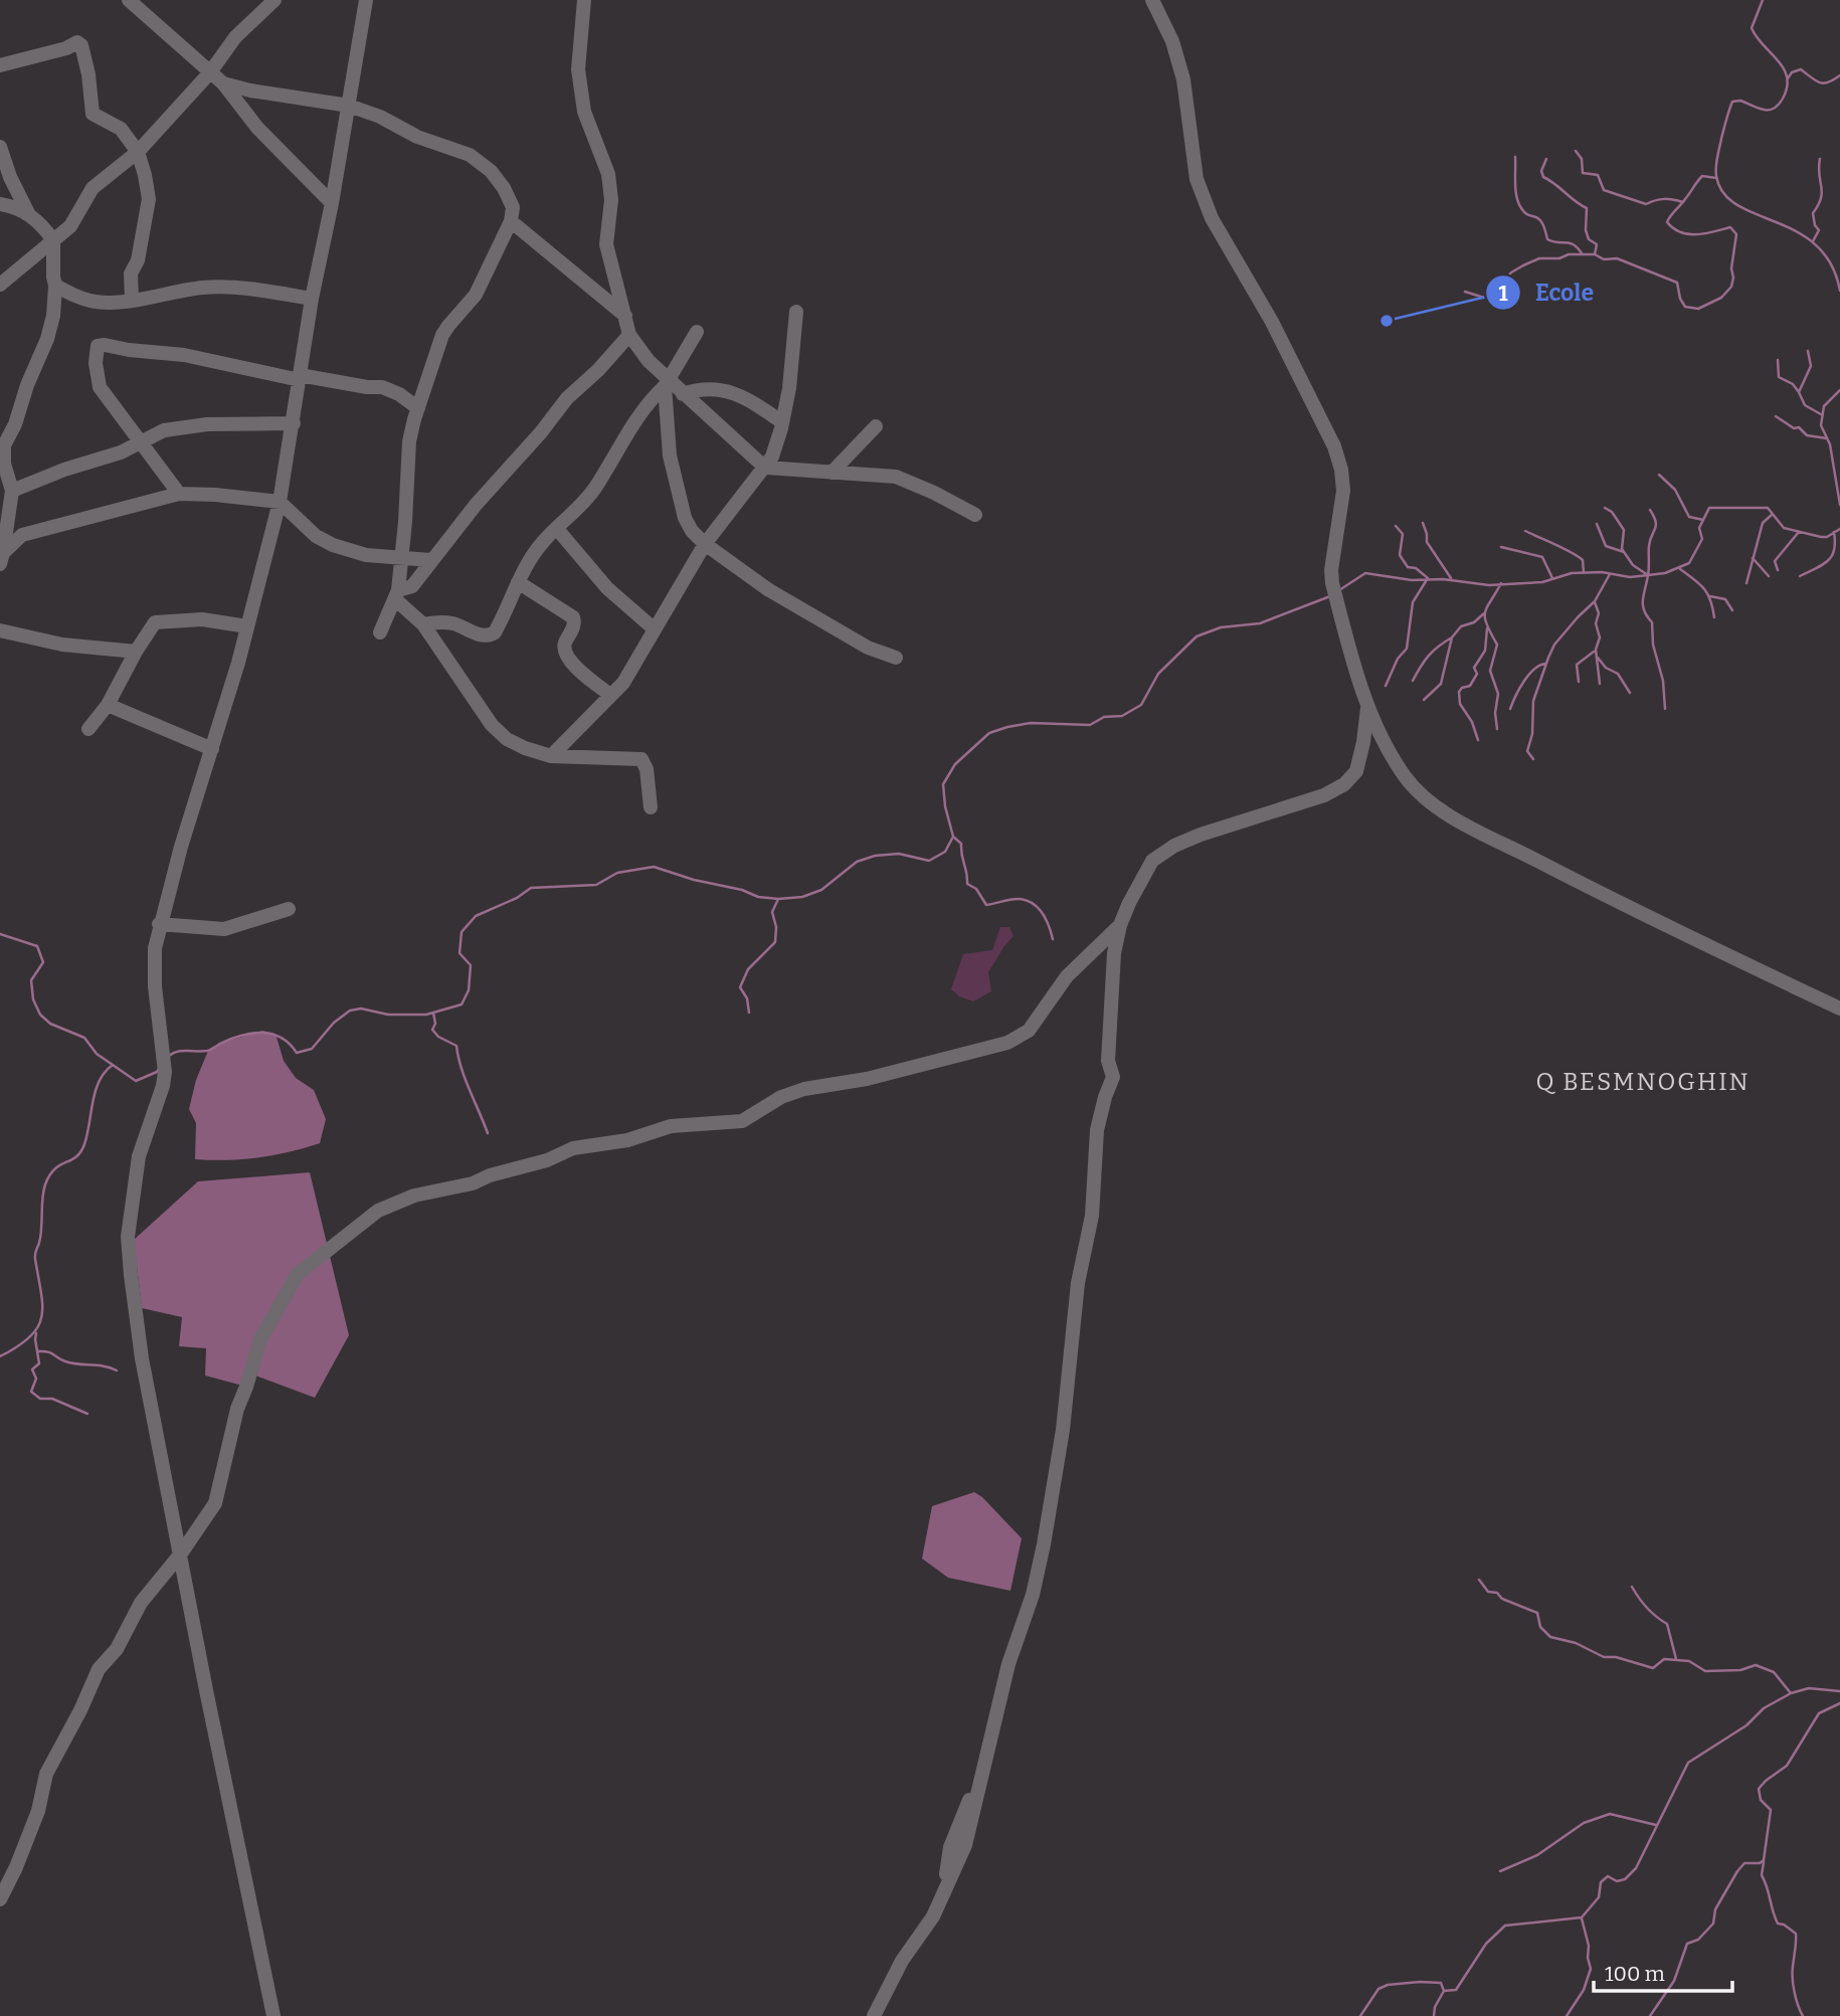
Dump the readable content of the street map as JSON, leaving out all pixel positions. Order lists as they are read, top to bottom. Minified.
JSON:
{"districts":["Q BESMNOGHIN"],"places":["Ecole"],"scale_bar":"100 m"}
